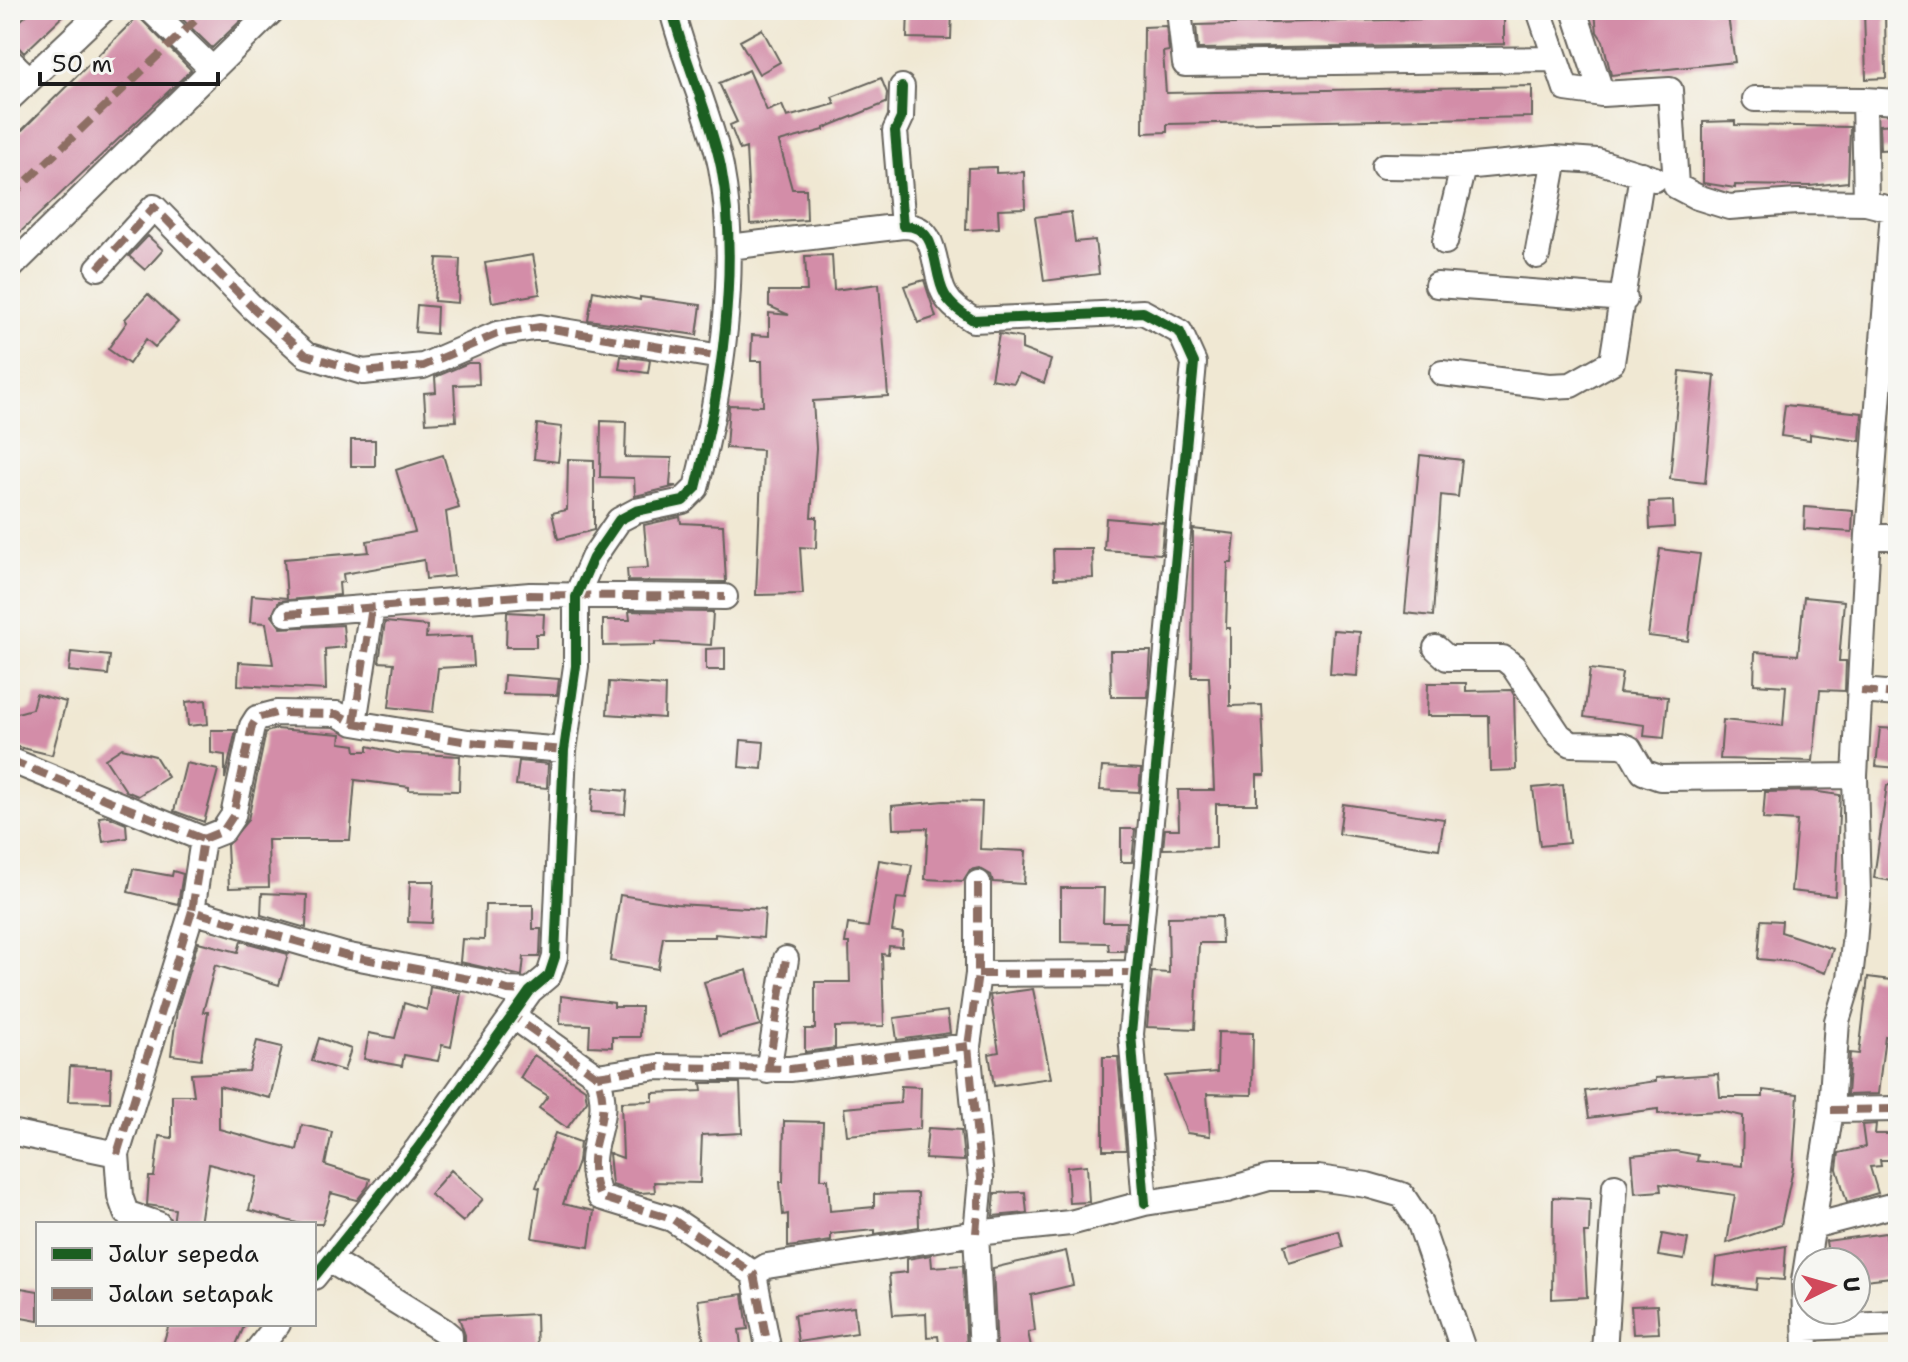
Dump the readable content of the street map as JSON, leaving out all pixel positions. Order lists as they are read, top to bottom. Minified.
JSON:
{"legend":["Jalur sepeda","Jalan setapak"],"scale_bar":"50 m","north":"right"}
